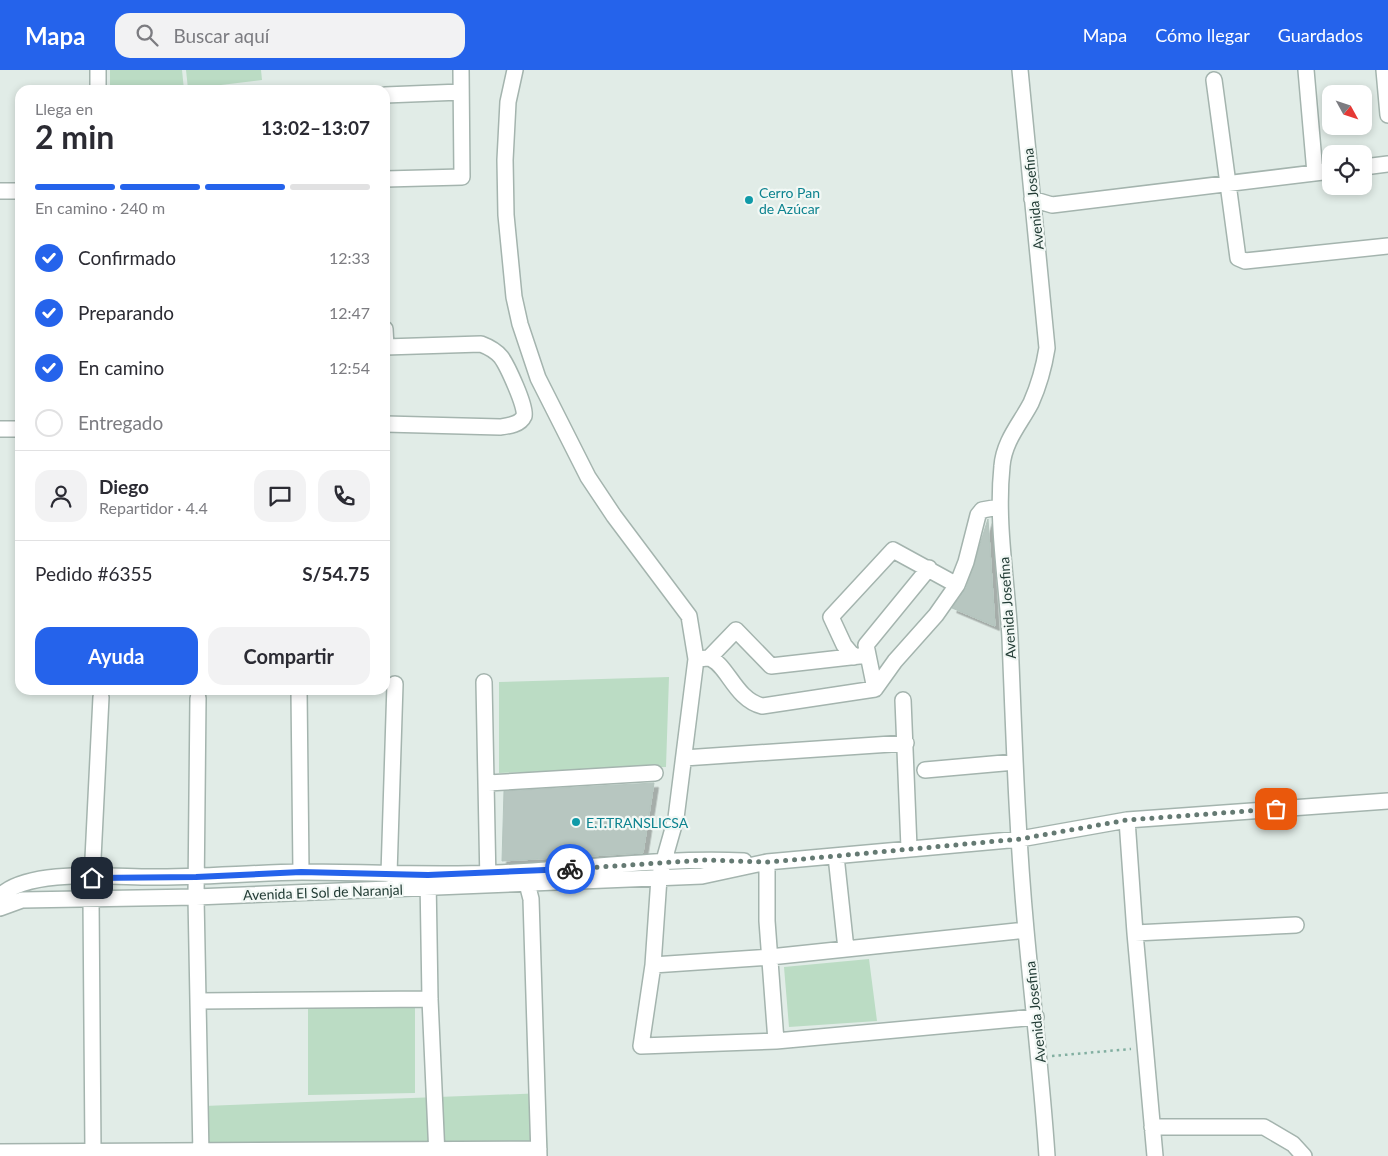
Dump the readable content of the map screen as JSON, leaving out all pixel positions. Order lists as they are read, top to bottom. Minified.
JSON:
{"streets":{"street":["Avenida Josefina","Avenida El Sol de Naranjal"]},"crossings":[["Avenida Josefina","Avenida El Sol de Naranjal"]],"places":["Cerro Pan de Azúcar","E.T.TRANSLICSA"],"north":"bottom right","page":{"header":"Mapa","search":"Buscar aquí","nav":["Mapa","Cómo llegar","Guardados"],"heading":["2 min","Llega en","13:02–13:07"],"panel":["Diego","Repartidor · 4.4","Pedido #6355","S/54.75"],"bar":"En camino · 240 m","list":[["Confirmado","12:33"],["Preparando","12:47"],["En camino","12:54"],"Entregado"],"buttons":["Ayuda","Compartir"]}}
